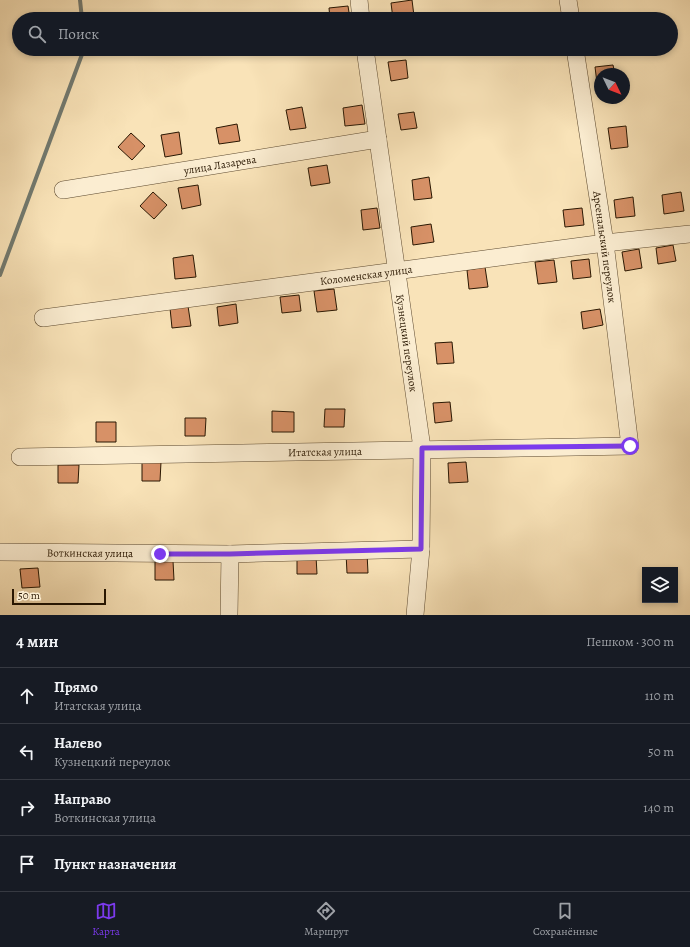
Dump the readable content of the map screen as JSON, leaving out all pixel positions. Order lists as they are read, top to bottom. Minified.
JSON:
{"streets":{"street":["улица Лазарева","Арсенальский переулок","Коломенская улица","Кузнецкий переулок","Итатская улица","Воткинская улица"]},"crossings":[["улица Лазарева","Кузнецкий переулок"],["Арсенальский переулок","Коломенская улица"],["Арсенальский переулок","Итатская улица"],["Коломенская улица","Кузнецкий переулок"],["Кузнецкий переулок","Итатская улица"],["Кузнецкий переулок","Воткинская улица"]],"scale_bar":"50 m","north":"bottom right","page":{"search":"Поиск","scale":"50 m","heading":["4 мин","Пешком · 300 m"],"list":[["Прямо","Итатская улица","110 m"],["Налево","Кузнецкий переулок","50 m"],["Направо","Воткинская улица","140 m"],"Пункт назначения"],"nav":["Карта","Маршрут","Сохранённые"]}}
